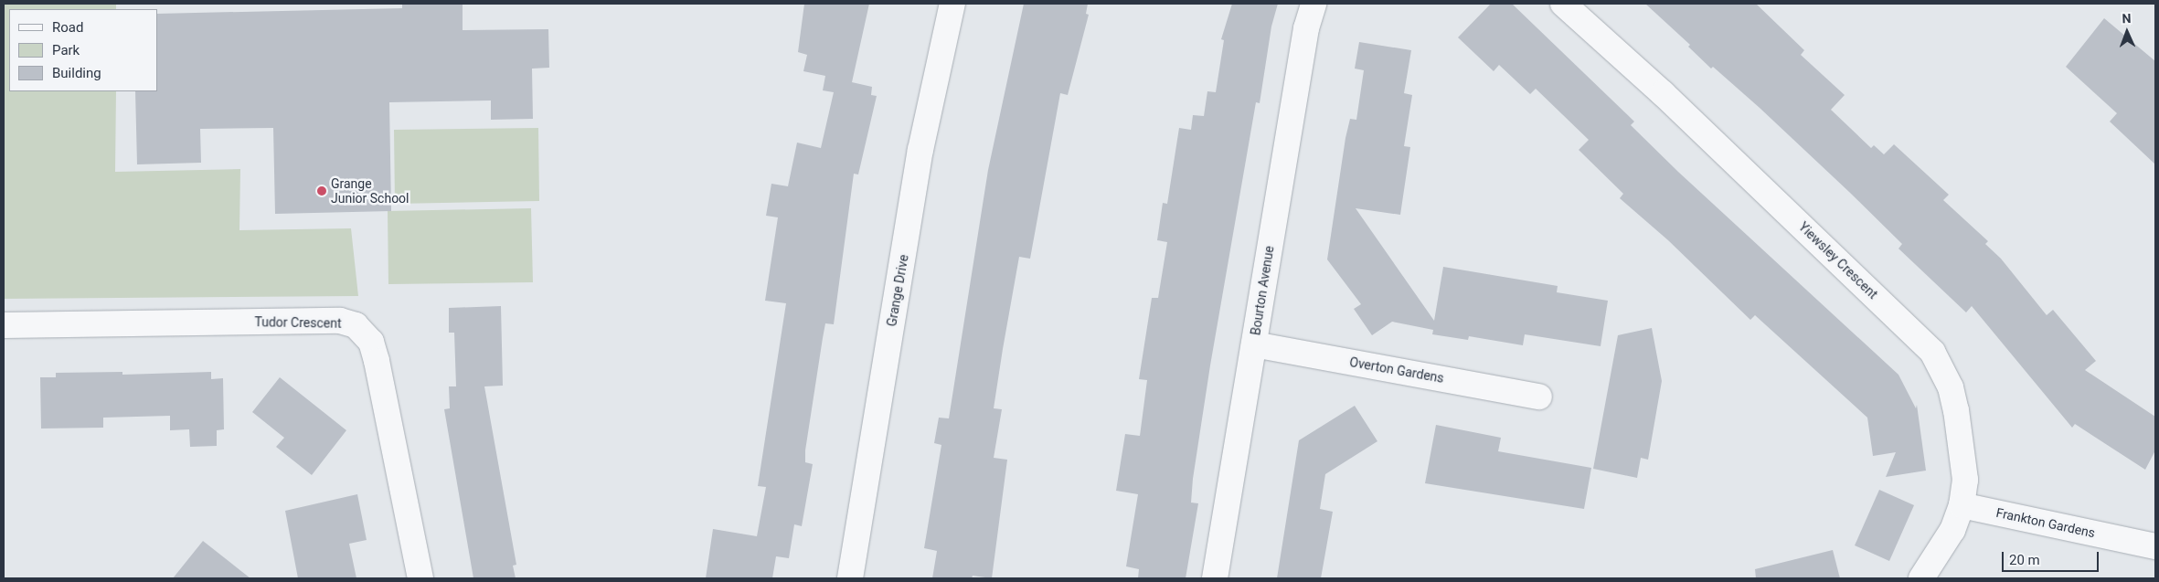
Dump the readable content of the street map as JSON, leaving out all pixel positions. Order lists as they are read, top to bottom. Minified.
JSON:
{"streets":{"street":["Yiewsley Crescent","Grange Drive","Bourton Avenue","Tudor Crescent","Overton Gardens","Frankton Gardens"]},"crossings":[["Yiewsley Crescent","Frankton Gardens"],["Bourton Avenue","Overton Gardens"]],"places":["Grange Junior School"],"legend":["Road","Park","Building"],"scale_bar":"20 m","north":"top"}
